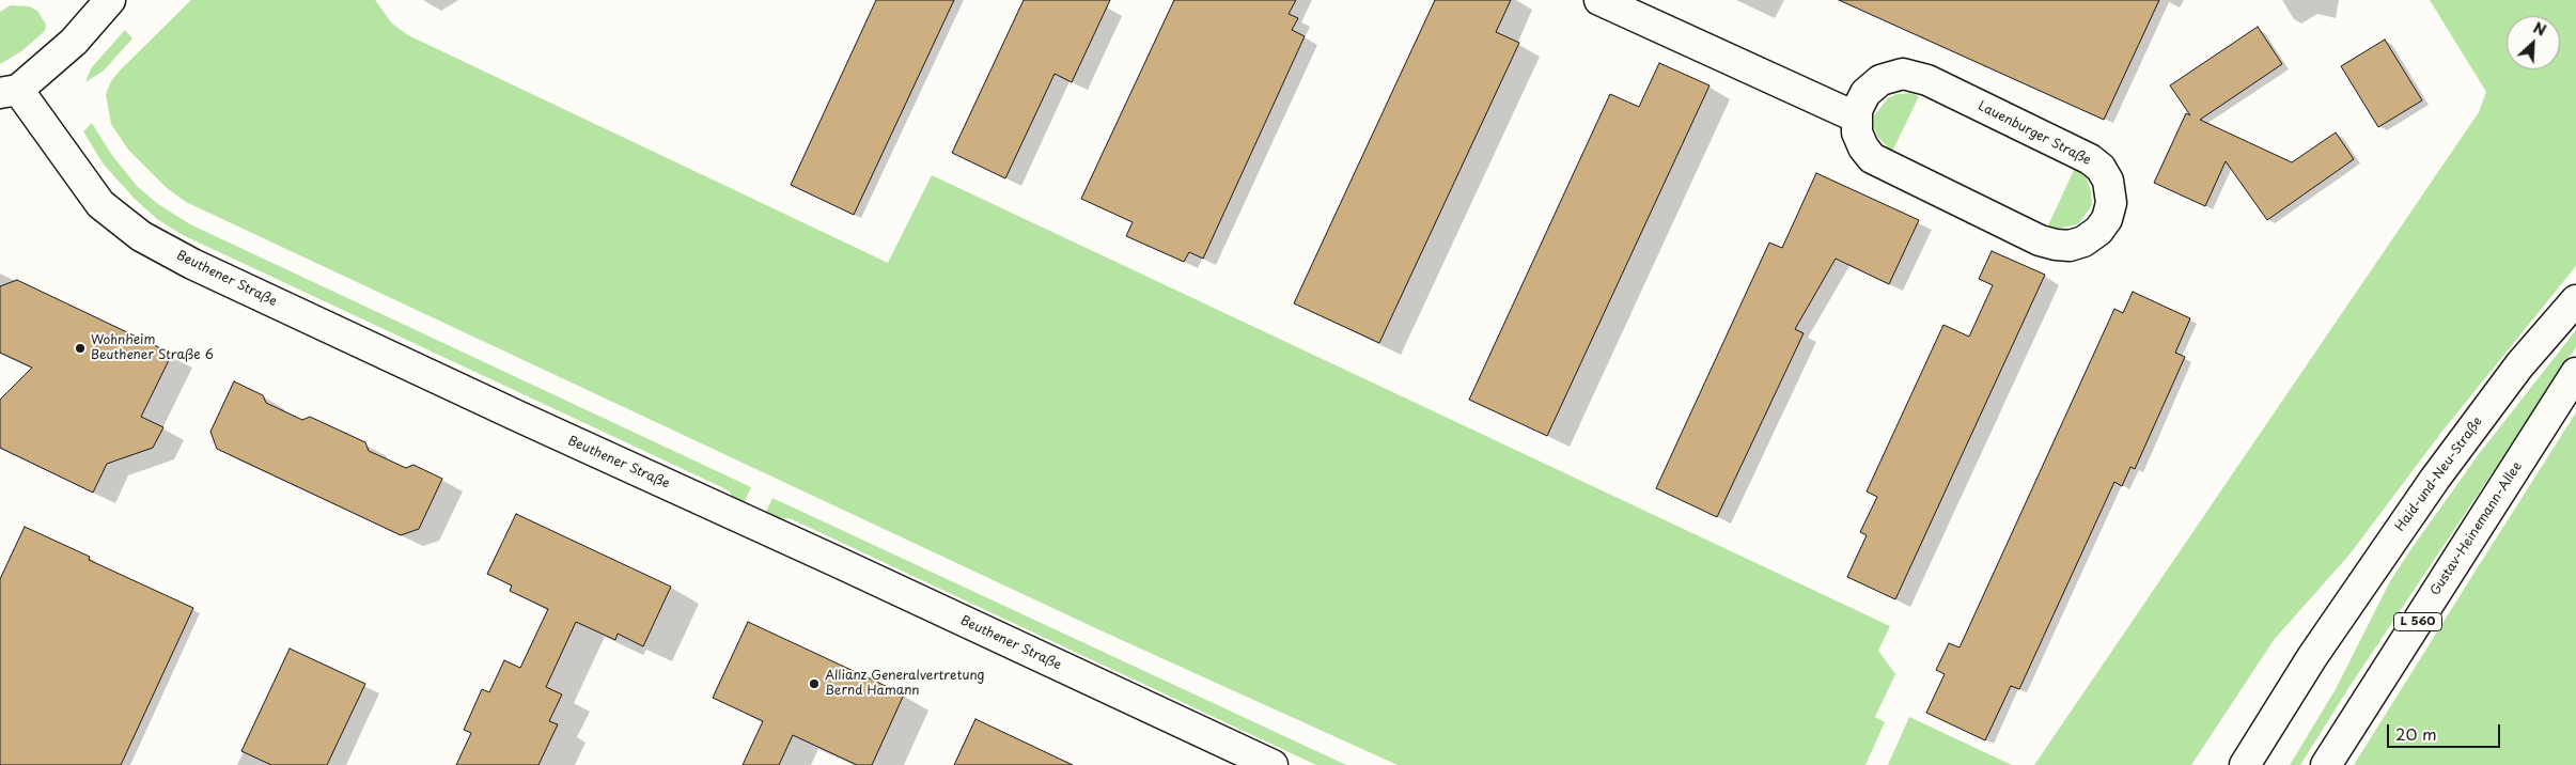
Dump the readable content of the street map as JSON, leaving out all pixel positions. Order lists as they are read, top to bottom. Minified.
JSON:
{"streets":{"street":["Lauenburger Straße","Beuthener Straße","Haid-und-Neu-Straße","Gustav-Heinemann-Allee","L 560"]},"places":["Wohnheim Beuthener Straße 6","Allianz Generalvertretung Bernd Hamann"],"scale_bar":"20 m","north":"top right"}
